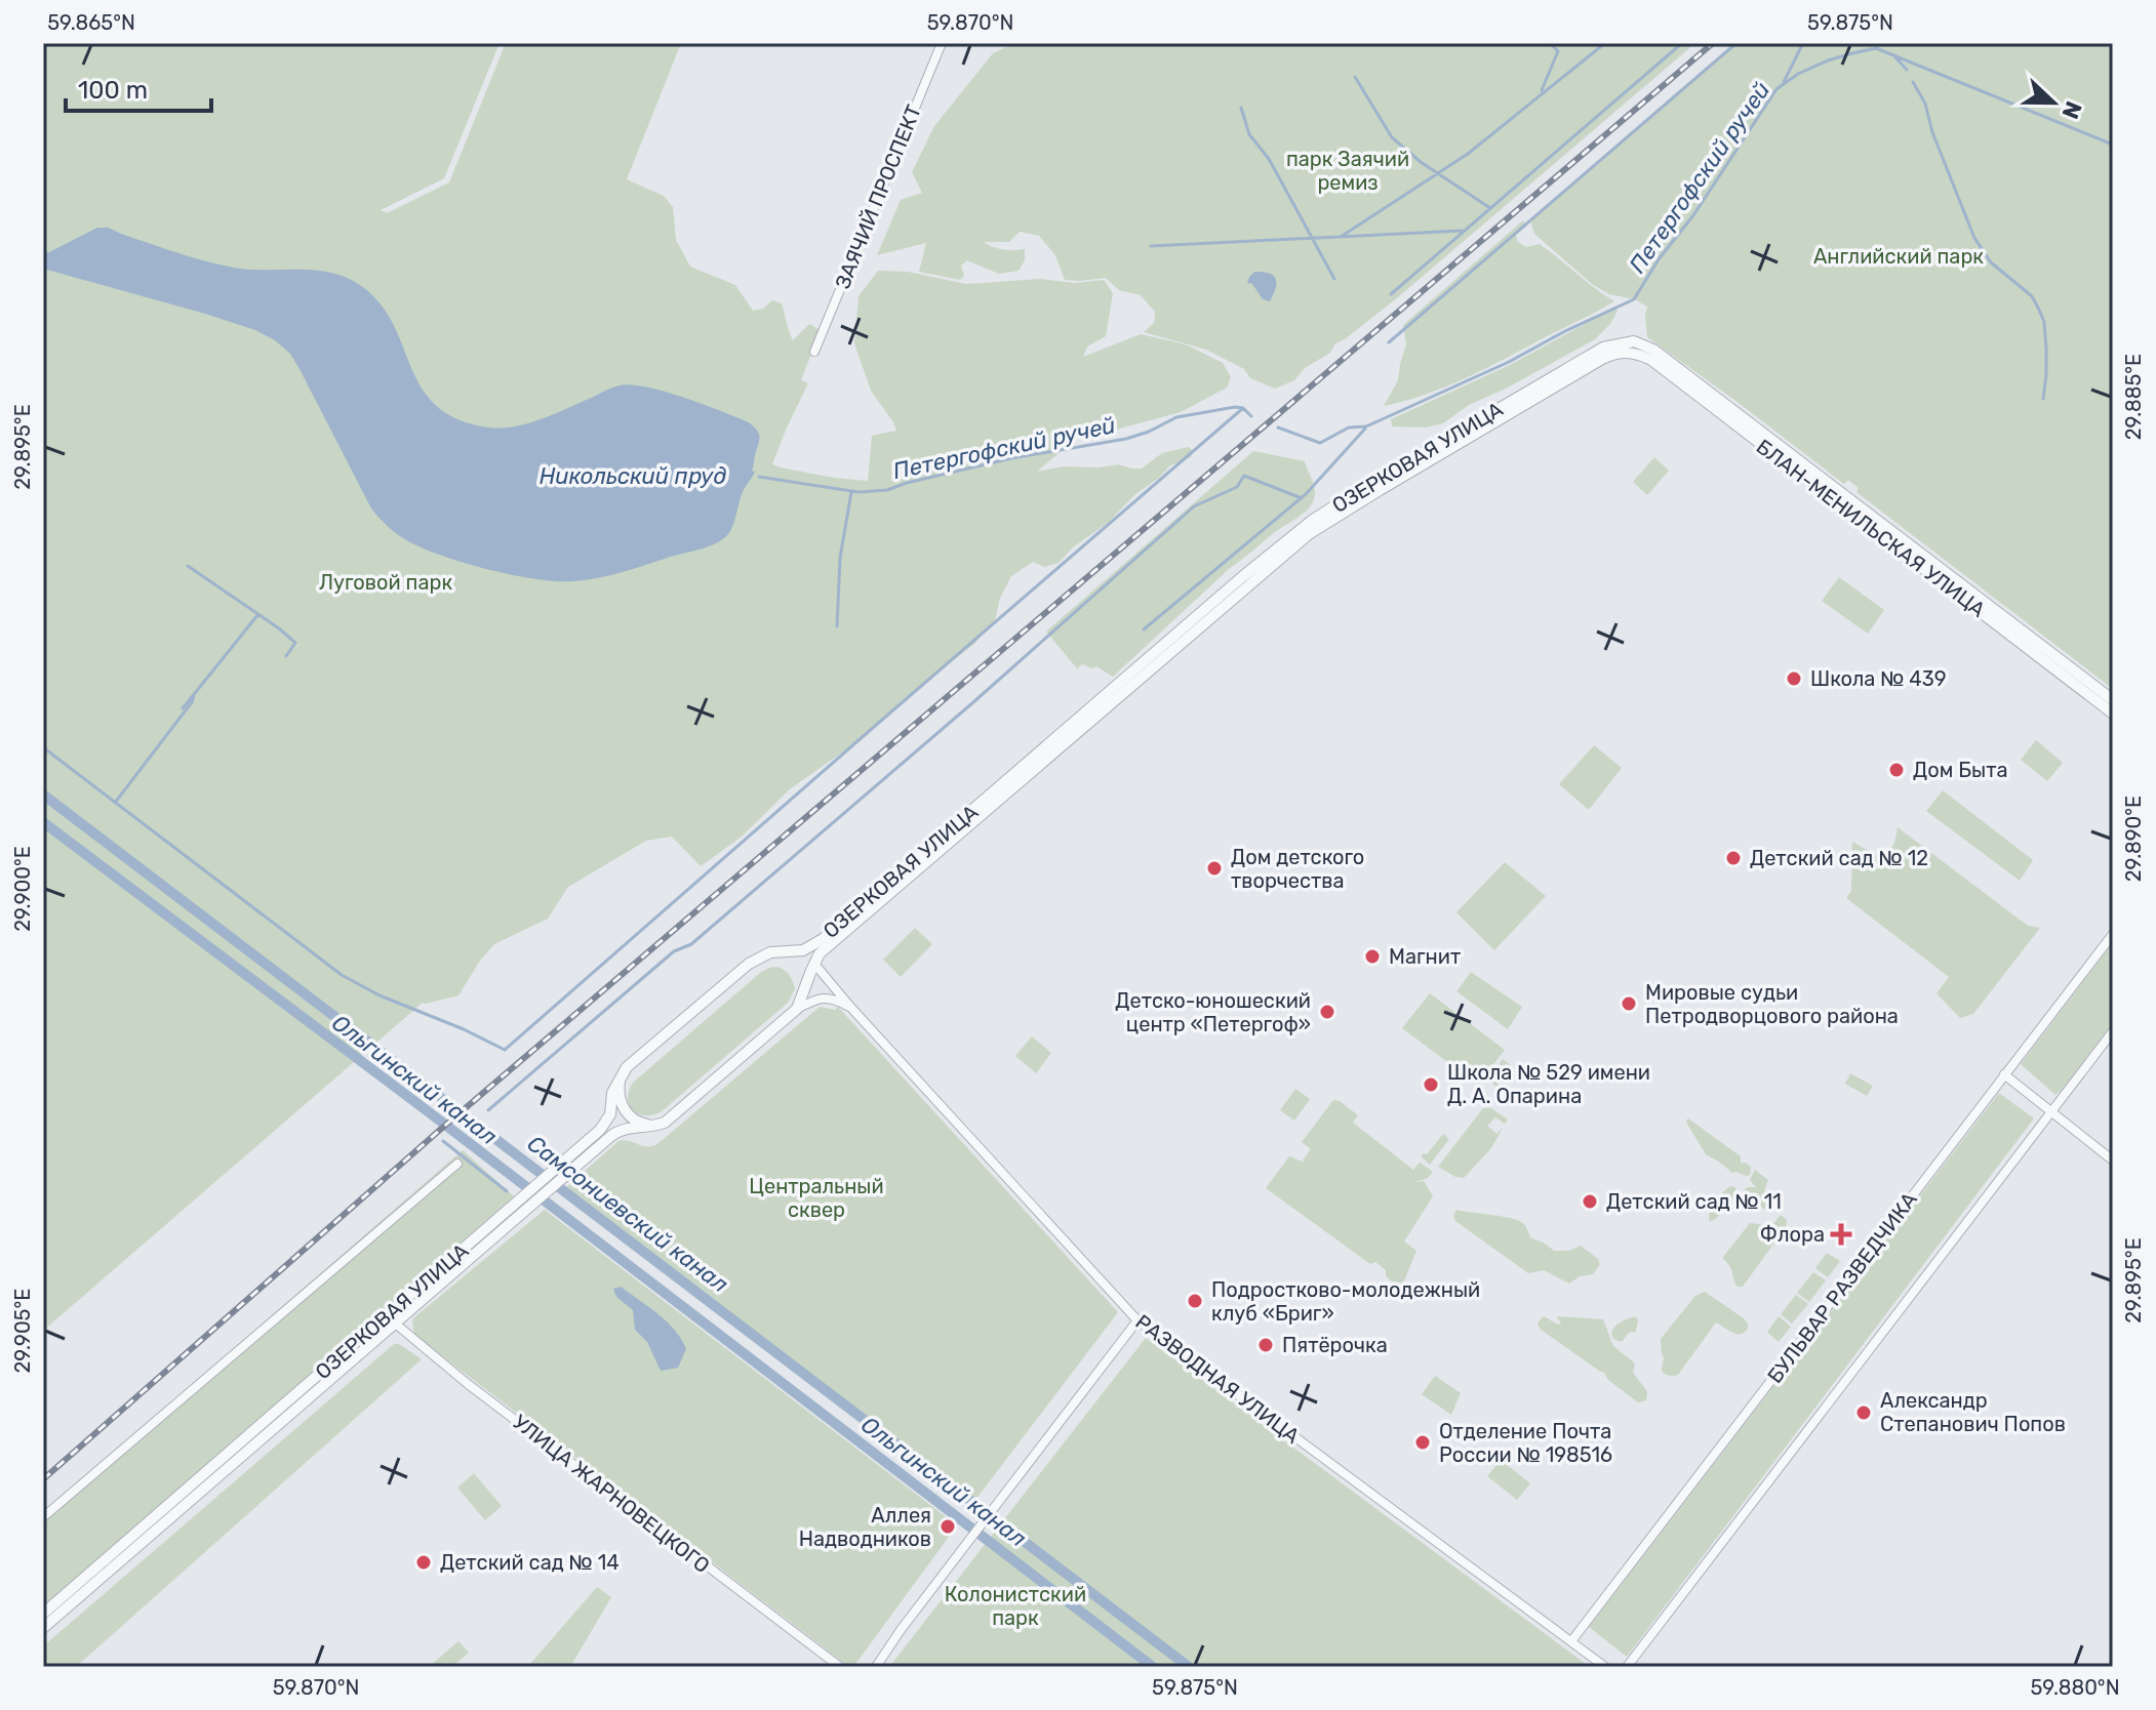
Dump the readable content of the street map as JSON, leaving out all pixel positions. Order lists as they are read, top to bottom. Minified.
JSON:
{"streets":{"street":["ЗАЯЧИЙ ПРОСПЕКТ","ОЗЕРКОВАЯ УЛИЦА","БЛАН-МЕНИЛЬСКАЯ УЛИЦА","БУЛЬВАР РАЗВЕДЧИКА","РАЗВОДНАЯ УЛИЦА","УЛИЦА ЖАРНОВЕЦКОГО"]},"crossings":[["ОЗЕРКОВАЯ УЛИЦА","БЛАН-МЕНИЛЬСКАЯ УЛИЦА"],["ОЗЕРКОВАЯ УЛИЦА","РАЗВОДНАЯ УЛИЦА"],["ОЗЕРКОВАЯ УЛИЦА","УЛИЦА ЖАРНОВЕЦКОГО"],["БУЛЬВАР РАЗВЕДЧИКА","РАЗВОДНАЯ УЛИЦА"]],"water":["Петергофский ручей","Никольский пруд","Ольгинский канал","Самсониевский канал"],"parks":["парк Заячий ремиз","Английский парк","Луговой парк","Центральный сквер","Колонистский парк"],"places":{"other":["Школа № 439","Дом Быта","Детский сад № 12","Дом детского творчества","Магнит","Мировые судьи Петродворцового района","Детско-юношеский центр «Петергоф»","Школа № 529 имени Д. А. Опарина","Детский сад № 11","Подростково-молодежный клуб «Бриг»","Пятёрочка","Александр Степанович Попов","Отделение Почта России № 198516","Аллея Надводников","Детский сад № 14"],"health":["Флора"]},"scale_bar":"100 m","north":"right","coordinates":["59.865°N","59.870°N","59.875°N","29.885°E","29.895°E","29.890°E","29.900°E","29.905°E","59.880°N"]}
